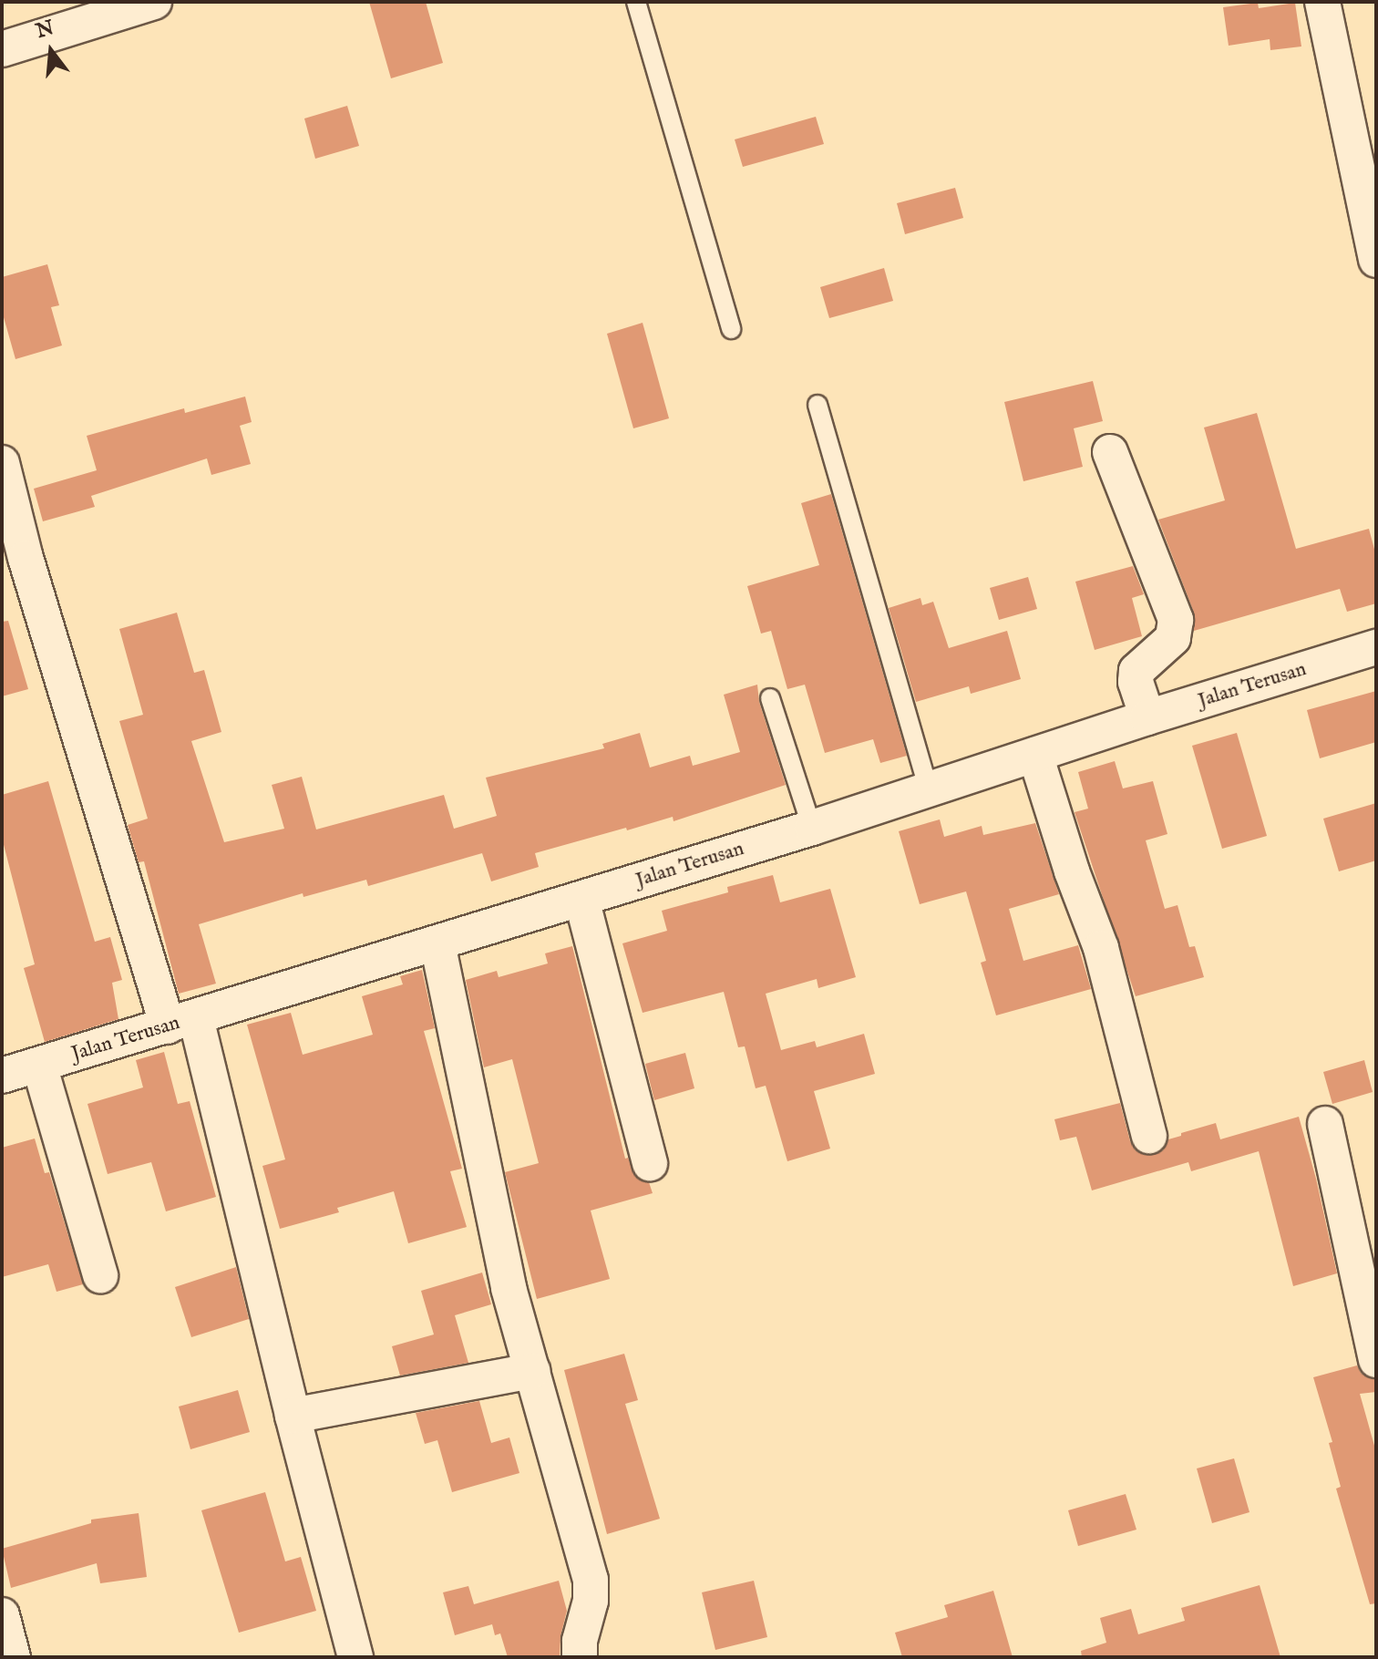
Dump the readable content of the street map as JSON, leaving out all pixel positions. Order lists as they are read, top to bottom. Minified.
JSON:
{"streets":{"street":["Jalan Terusan"]},"north":"top"}
